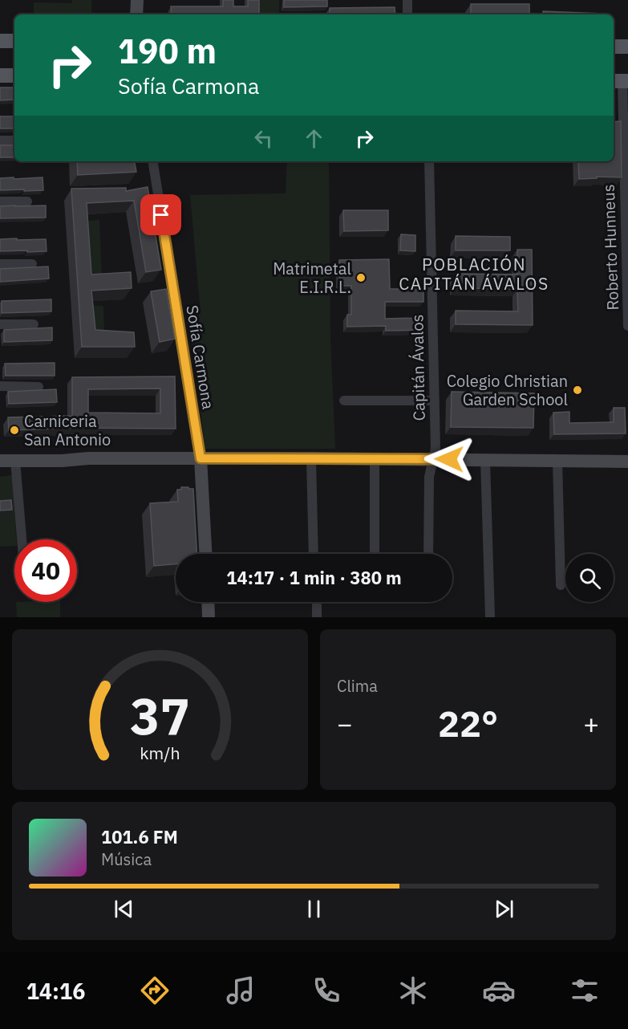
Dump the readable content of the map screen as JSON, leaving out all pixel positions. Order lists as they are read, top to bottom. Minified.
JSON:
{"streets":{"street":["Roberto Hunneus","Sofía Carmona","Capitán Ávalos"]},"districts":["POBLACIÓN CAPITÁN ÁVALOS"],"places":["Matrimetal E.I.R.L.","Colegio Christian Garden School","Carniceria San Antonio"],"page":{"turn":["190 m","Sofía Carmona"],"limit":"40","trip":"14:17 · 1 min · 380 m","tile":"Clima","heat":["−","22°","+"],"song":["101.6 FM","Música"],"tabs":"14:16","gauge":["37","km/h"]}}
